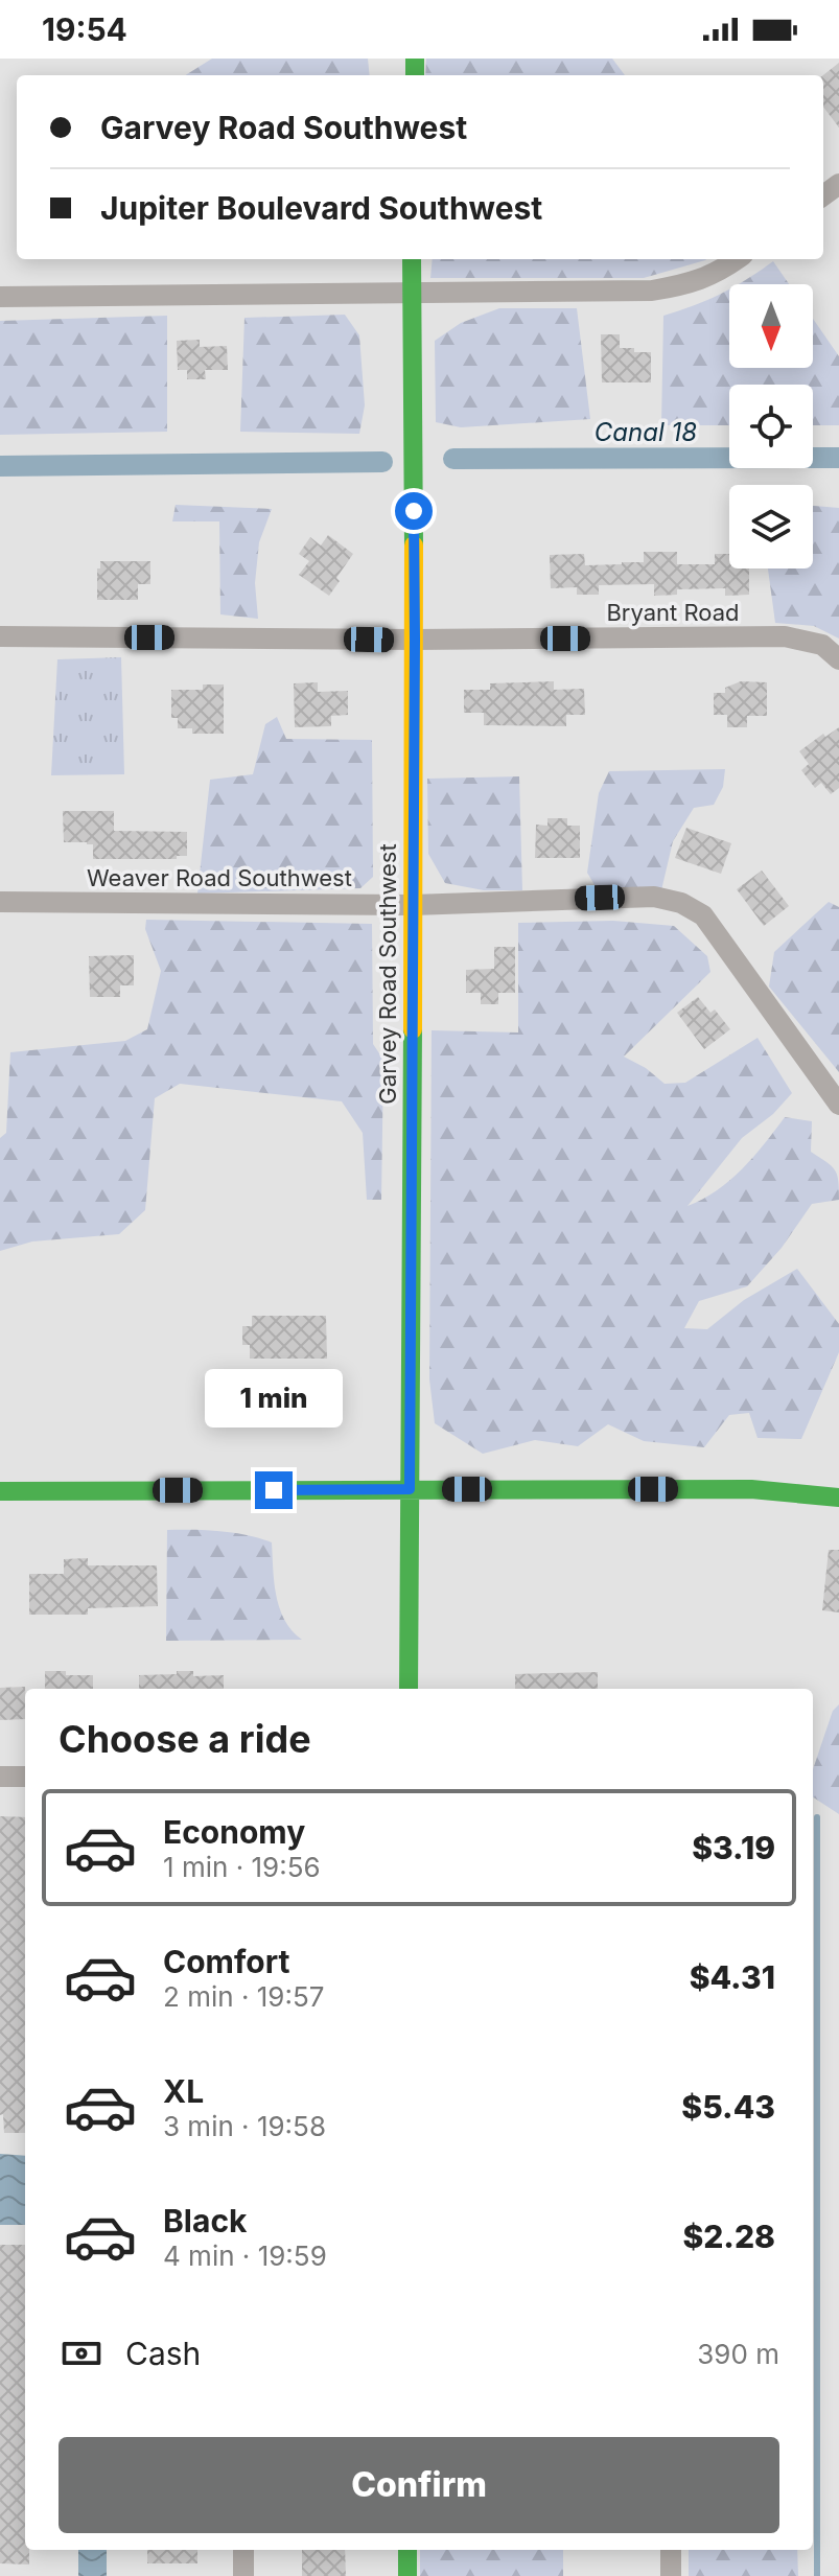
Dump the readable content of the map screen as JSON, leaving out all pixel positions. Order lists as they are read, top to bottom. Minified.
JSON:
{"streets":{"street":["Bryant Road","Weaver Road Southwest","Garvey Road Southwest"]},"crossings":[["Bryant Road","Garvey Road Southwest"],["Weaver Road Southwest","Garvey Road Southwest"]],"water":["Canal 18"],"north":"bottom","page":{"status":"19:54","banner":["Garvey Road Southwest","Jupiter Boulevard Southwest"],"bubble":"1 min","heading":"Choose a ride","list":[{"name":"Economy","note":"1 min · 19:56","value":"$3.19"},{"name":"Comfort","note":"2 min · 19:57","value":"$4.31"},{"name":"XL","note":"3 min · 19:58","value":"$5.43"},{"name":"Black","note":"4 min · 19:59","value":"$2.28"}],"pay":["Cash","390 m"],"buttons":"Confirm"}}
